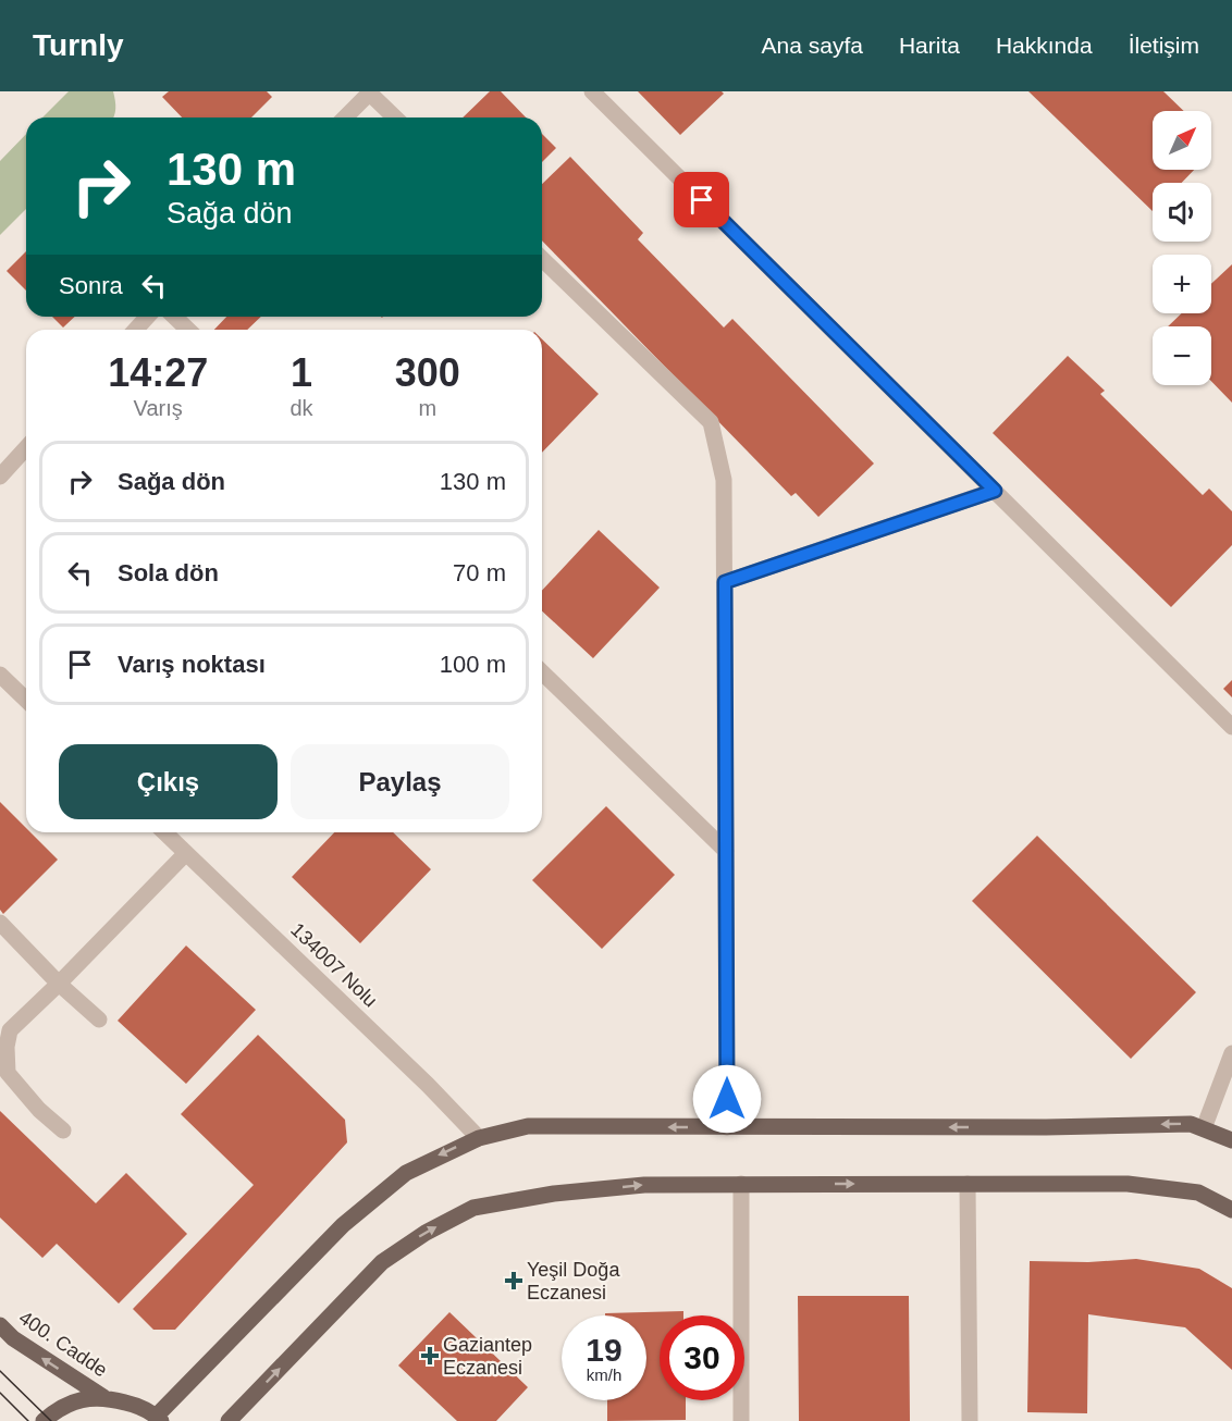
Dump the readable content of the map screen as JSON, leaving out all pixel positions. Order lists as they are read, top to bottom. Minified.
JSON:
{"streets":{"main road":["400. Cadde"],"street":["134007 Nolu"]},"one_way":["400. Cadde"],"places":{"health":["Yeşil Doğa Eczanesi","Gaziantep Eczanesi"]},"north":"top right","page":{"header":"Turnly","nav":["Ana sayfa","Harita","Hakkında","İletişim"],"map_buttons":["+","−"],"turn":["130 m","Sağa dön"],"then":"Sonra","eta":["14:27","Varış","1","dk","300","m"],"list":[{"name":"Sağa dön","value":"130 m"},{"name":"Sola dön","value":"70 m"},{"name":"Varış noktası","value":"100 m"}],"buttons":["Çıkış","Paylaş"],"speed":"19 km/h","limit":"30"}}
